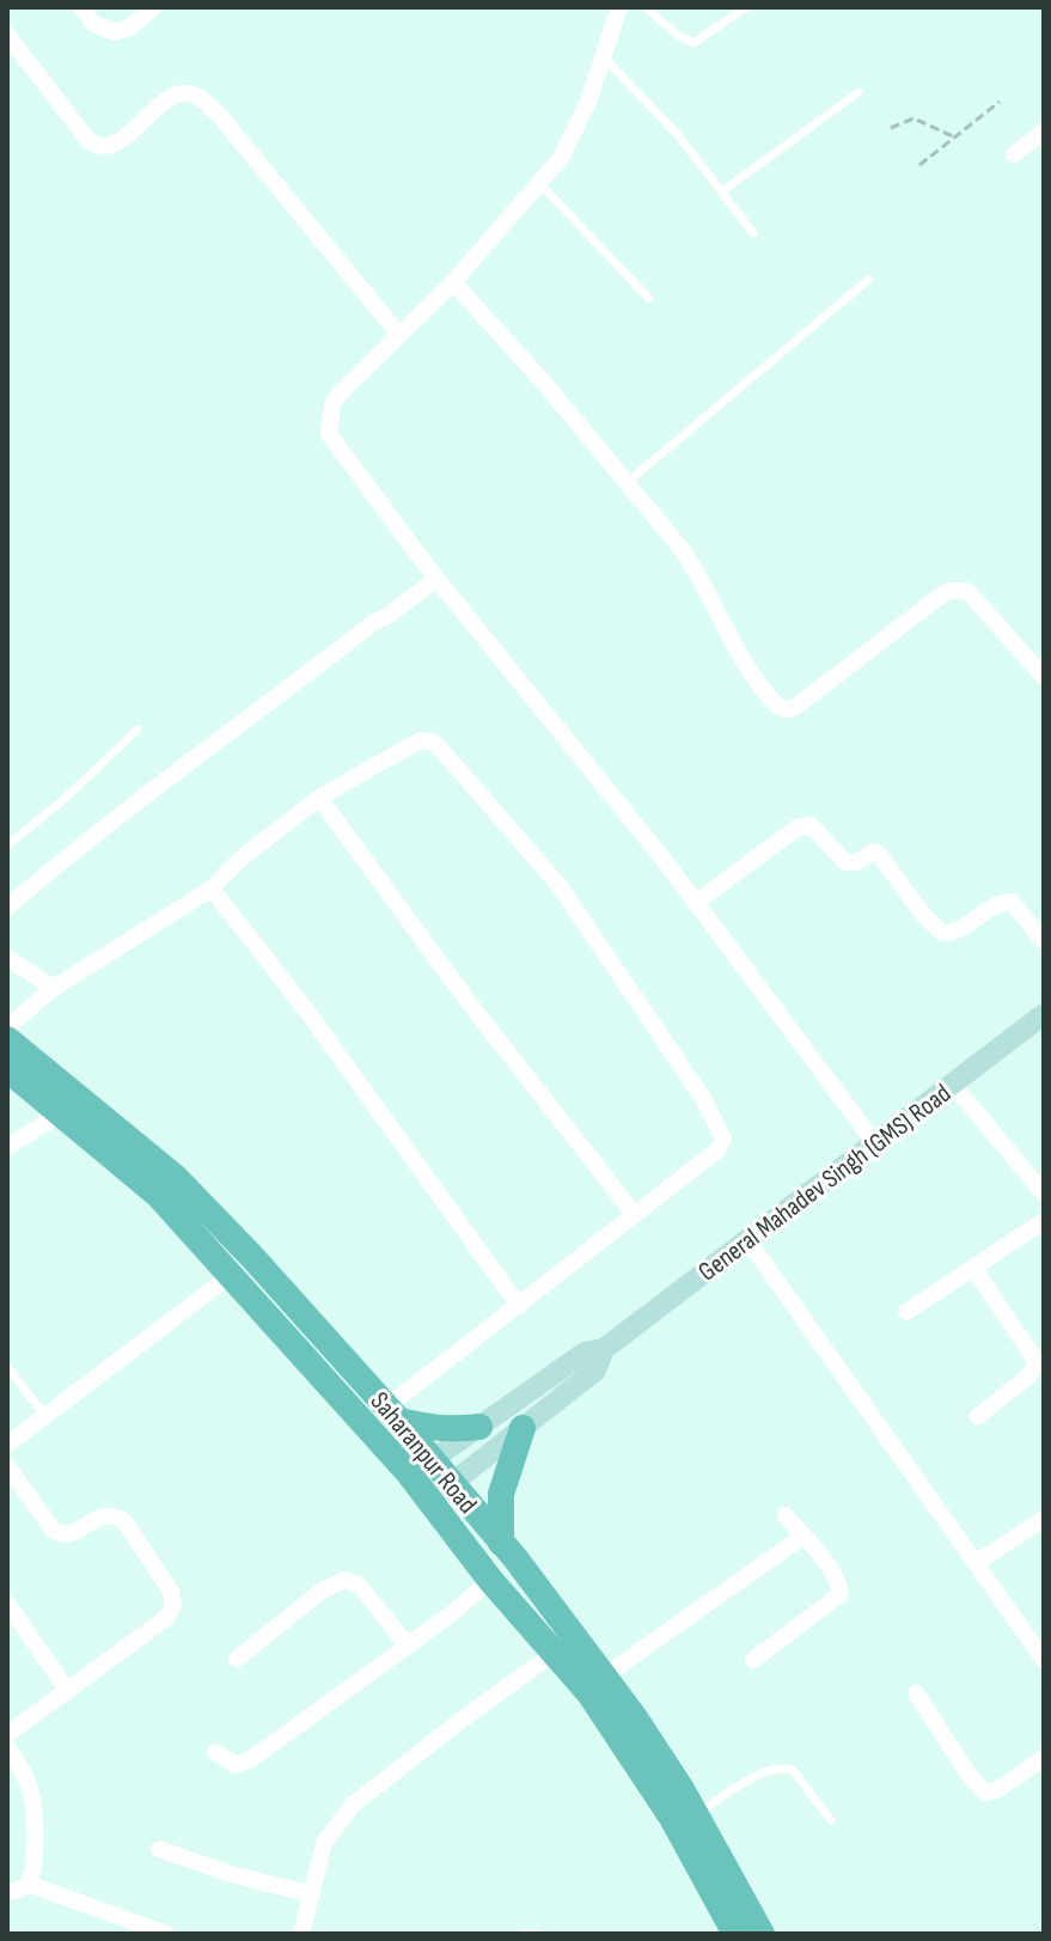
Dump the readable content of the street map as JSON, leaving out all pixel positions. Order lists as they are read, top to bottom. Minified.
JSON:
{"streets":{"main road":["Saharanpur Road"],"street":["General Mahadev Singh (GMS) Road"]},"crossings":[["General Mahadev Singh (GMS) Road","Saharanpur Road"]]}
